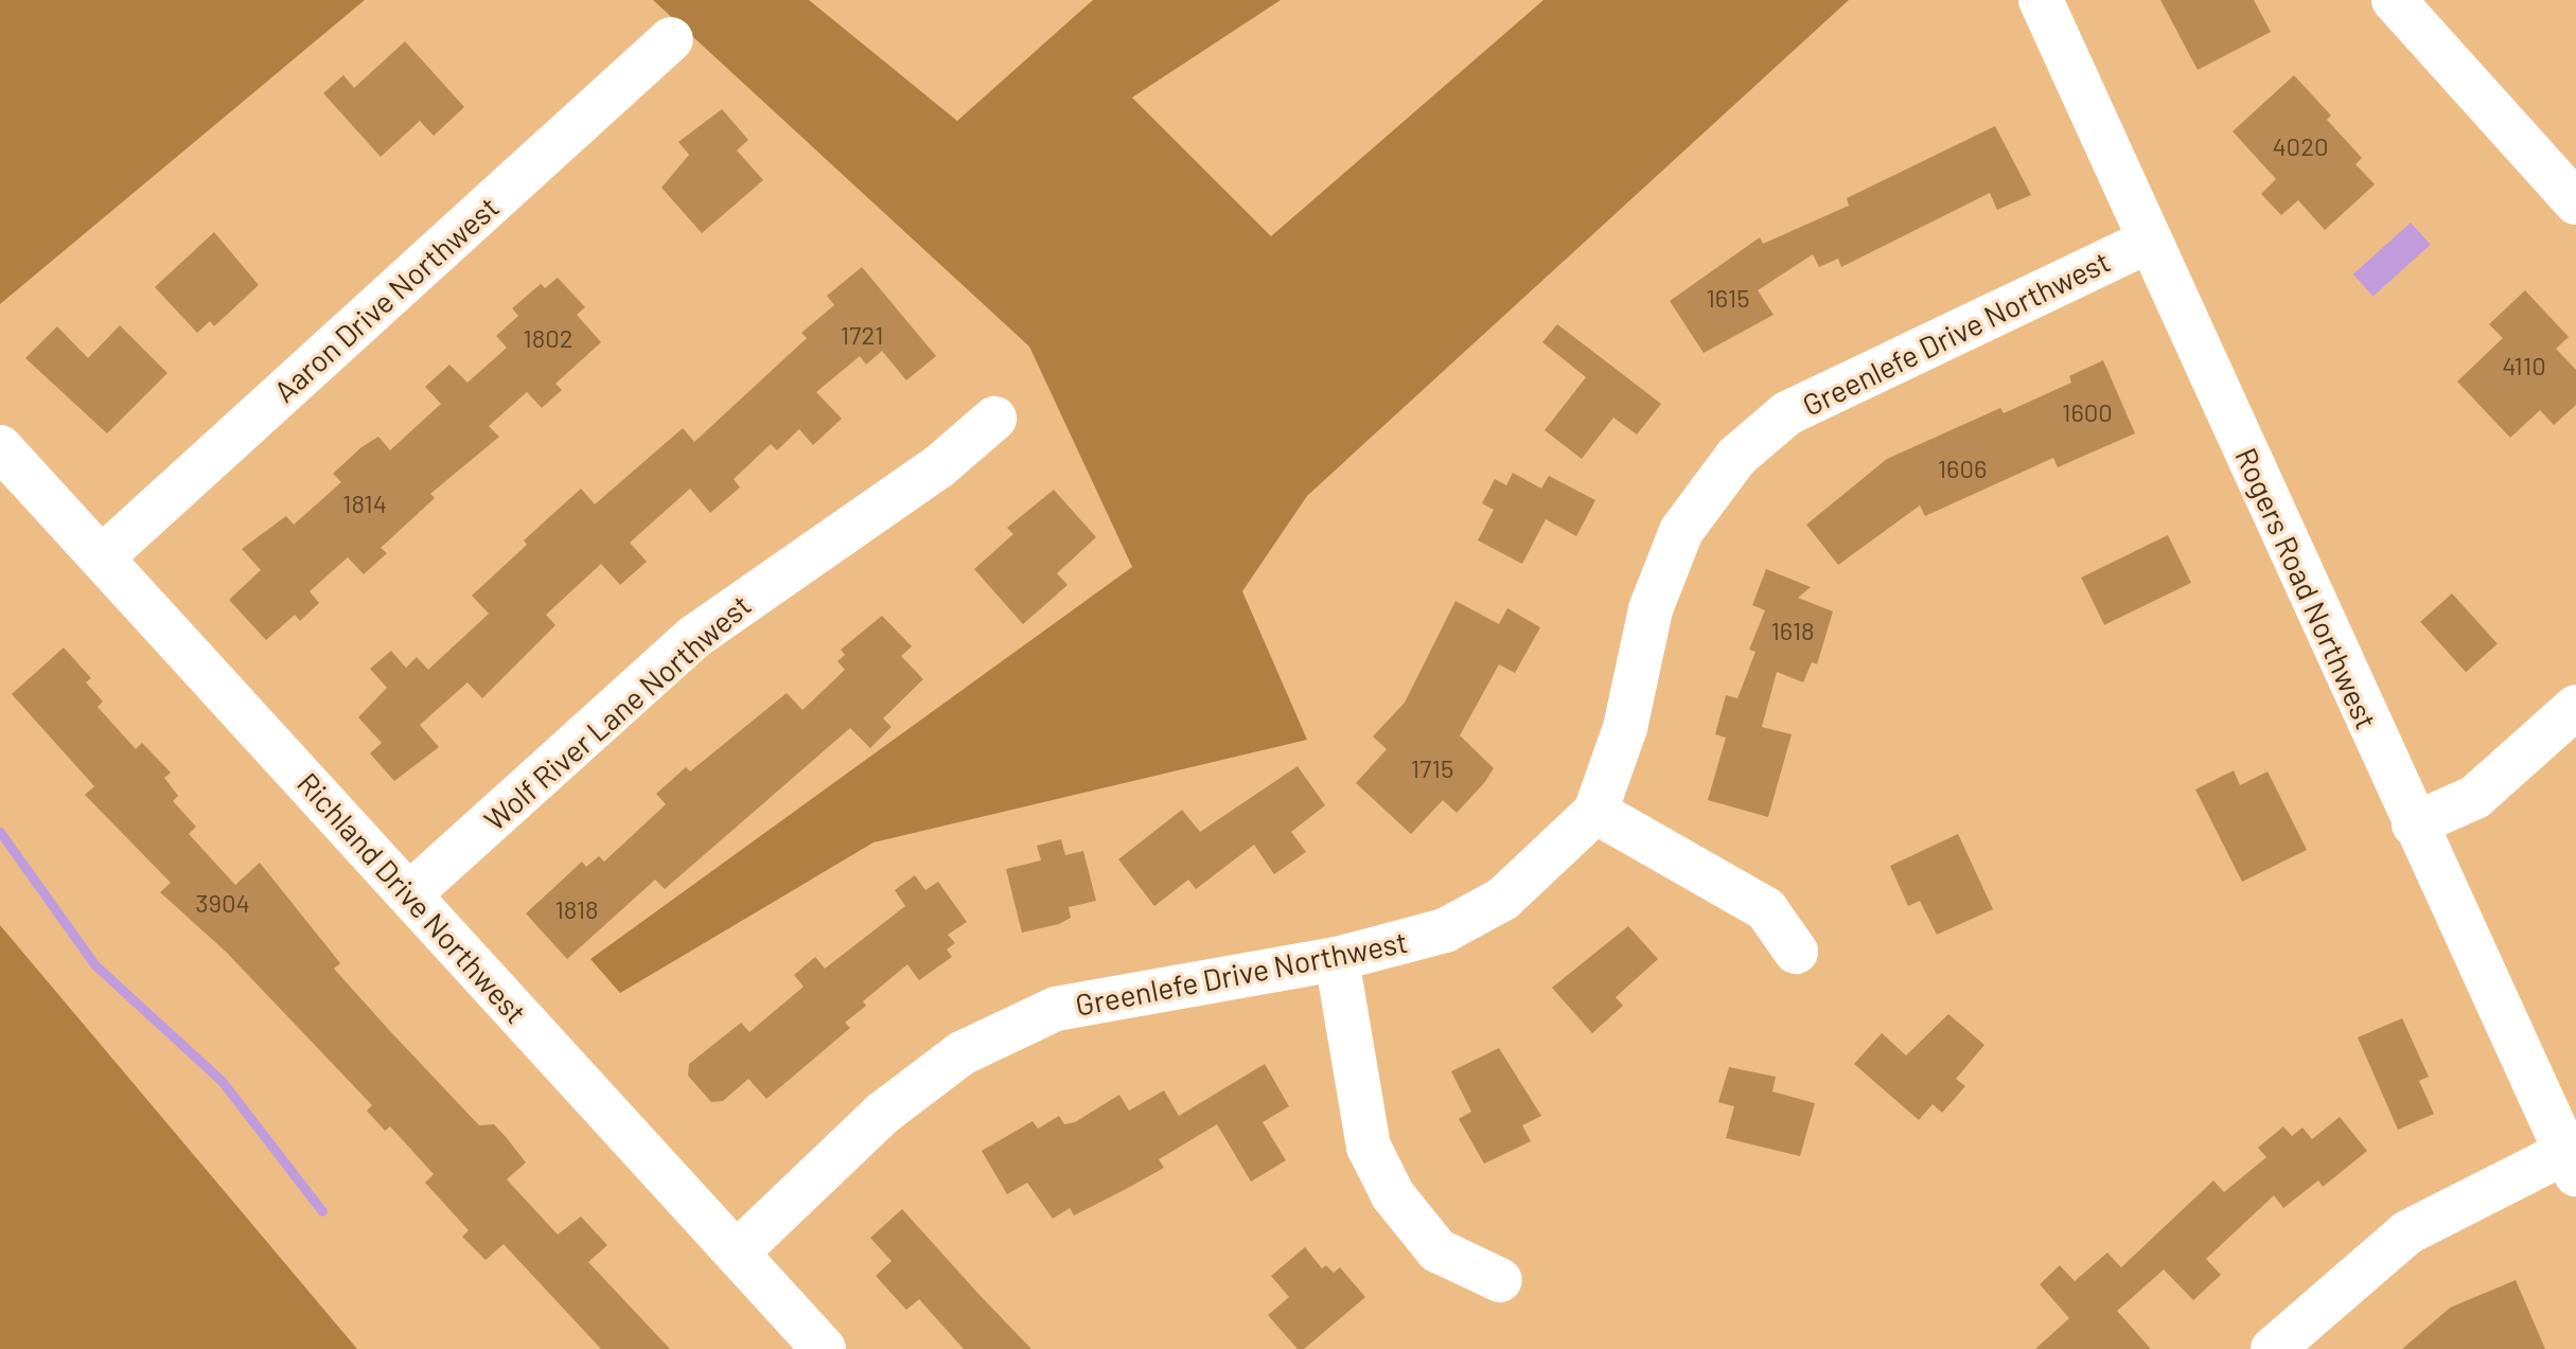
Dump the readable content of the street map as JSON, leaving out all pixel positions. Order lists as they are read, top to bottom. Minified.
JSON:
{"streets":{"street":["Aaron Drive Northwest","Greenlefe Drive Northwest","Rogers Road Northwest","Wolf River Lane Northwest","Richland Drive Northwest"]},"crossings":[["Aaron Drive Northwest","Richland Drive Northwest"],["Greenlefe Drive Northwest","Rogers Road Northwest"],["Greenlefe Drive Northwest","Richland Drive Northwest"],["Wolf River Lane Northwest","Richland Drive Northwest"]],"house_numbers":["4020","1615","1721","1802","4110","1600","1606","1814","1618","1715","3904","1818"]}
